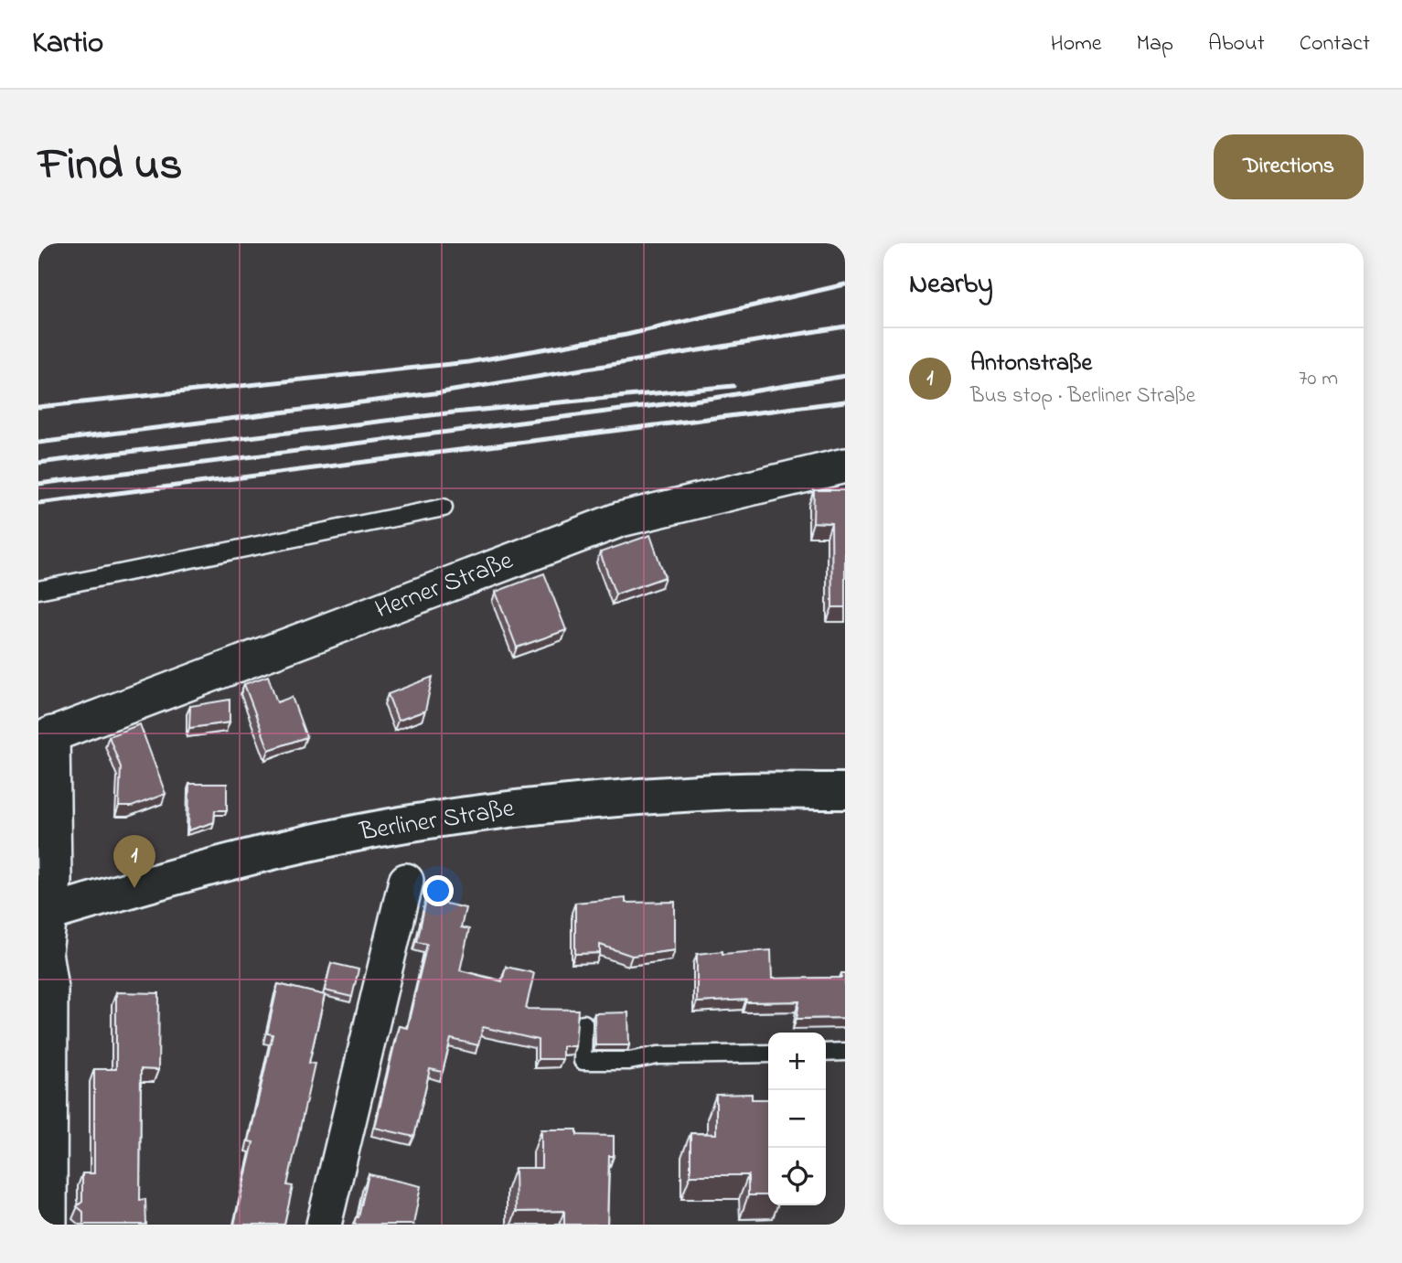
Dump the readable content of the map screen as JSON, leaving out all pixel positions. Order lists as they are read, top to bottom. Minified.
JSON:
{"streets":{"main road":["Berliner Straße"],"street":["Herner Straße"]},"crossings":[["Herner Straße","Berliner Straße"]],"page":{"header":"Kartio","nav":["Home","Map","About","Contact"],"title":"Find us","buttons":"Directions","heading":"Nearby","list":[{"mark":"1","name":"Antonstraße","note":"Bus stop · Berliner Straße","value":"70 m"}],"pins":"1","map_buttons":["+","−"]}}
